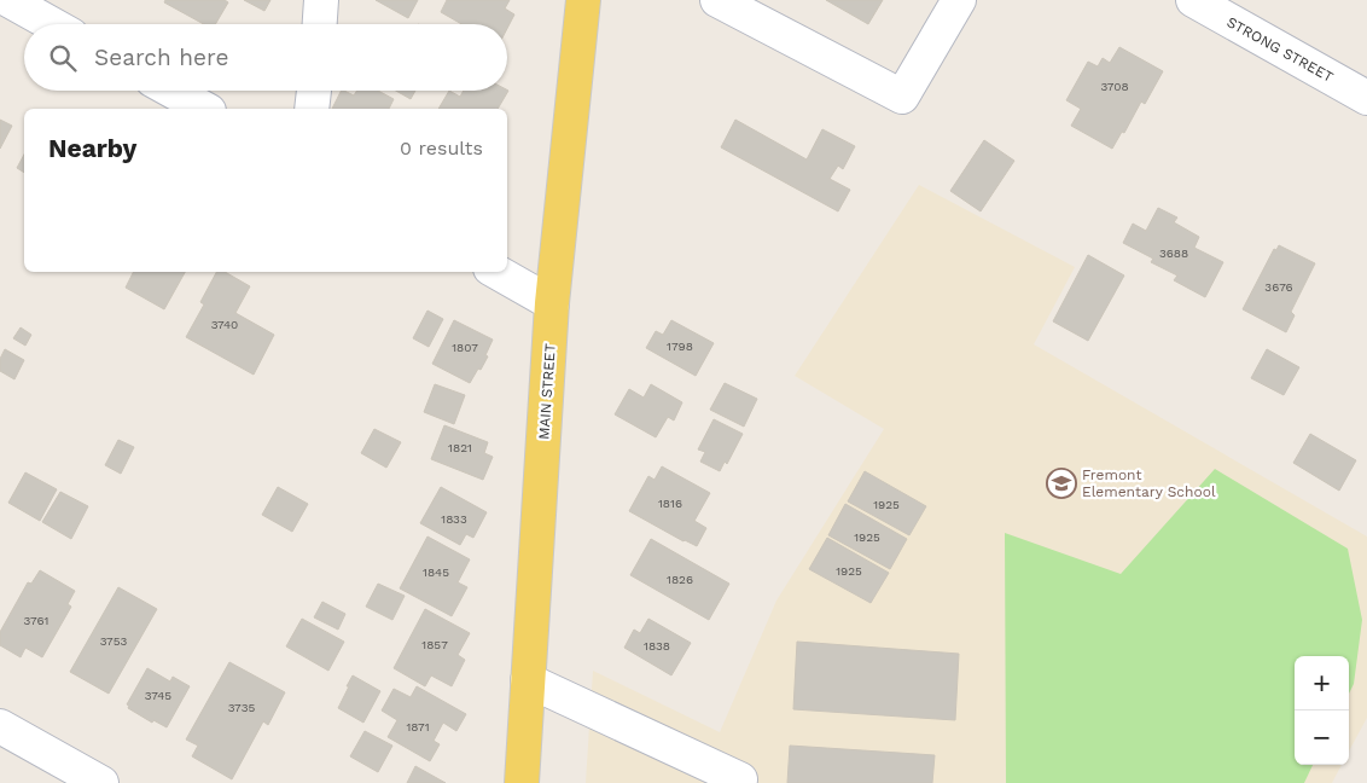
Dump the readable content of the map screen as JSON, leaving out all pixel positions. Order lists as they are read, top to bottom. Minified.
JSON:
{"streets":{"main road":["MAIN STREET"],"street":["STRONG STREET"]},"places":{"school or university":["Fremont Elementary School"]},"house_numbers":["3708","3688","3676","3740","1798","1807","1821","1816","1925","1833","1925","1925","1845","1826","3761","3753","1857","1838","3745","3735","1871"],"page":{"search":"Search here","heading":["Nearby","0 results"],"map_buttons":["+","−"]}}
